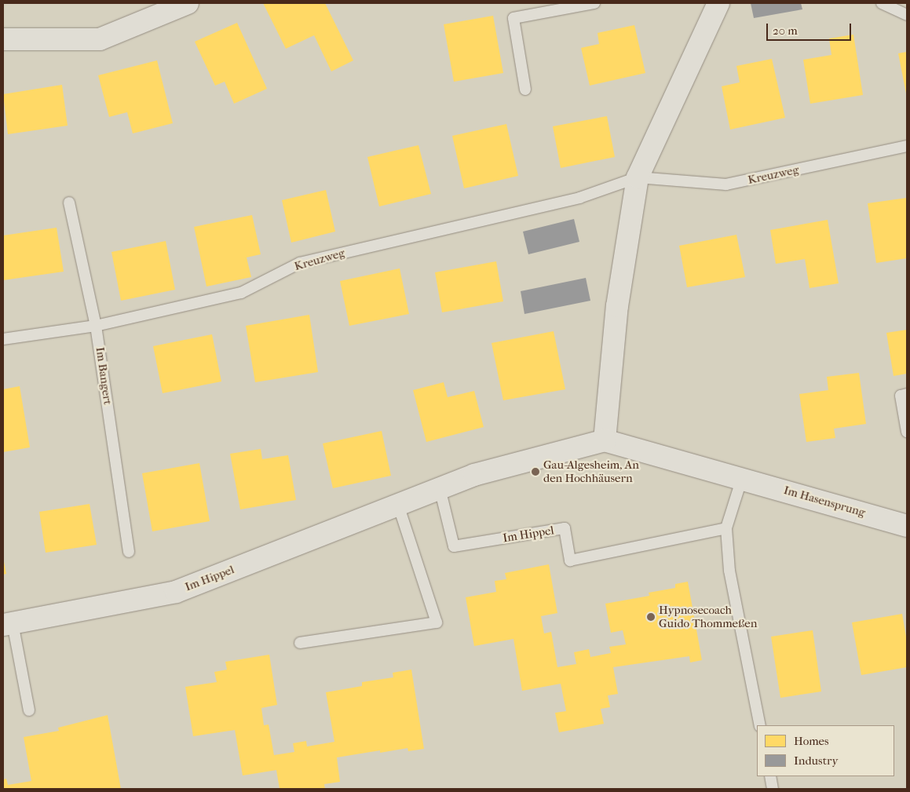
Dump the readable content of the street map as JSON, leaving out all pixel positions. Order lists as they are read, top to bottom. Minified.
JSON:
{"streets":{"street":["Im Hasensprung","Im Hippel"],"lane":["Kreuzweg","Im Bangert"]},"crossings":[["Kreuzweg","Im Bangert"],["Im Hasensprung","Im Hippel"]],"places":["Gau-Algesheim, An den Hochhäusern","Hypnosecoach Guido Thommeßen"],"legend":["Homes","Industry"],"scale_bar":"20 m"}
